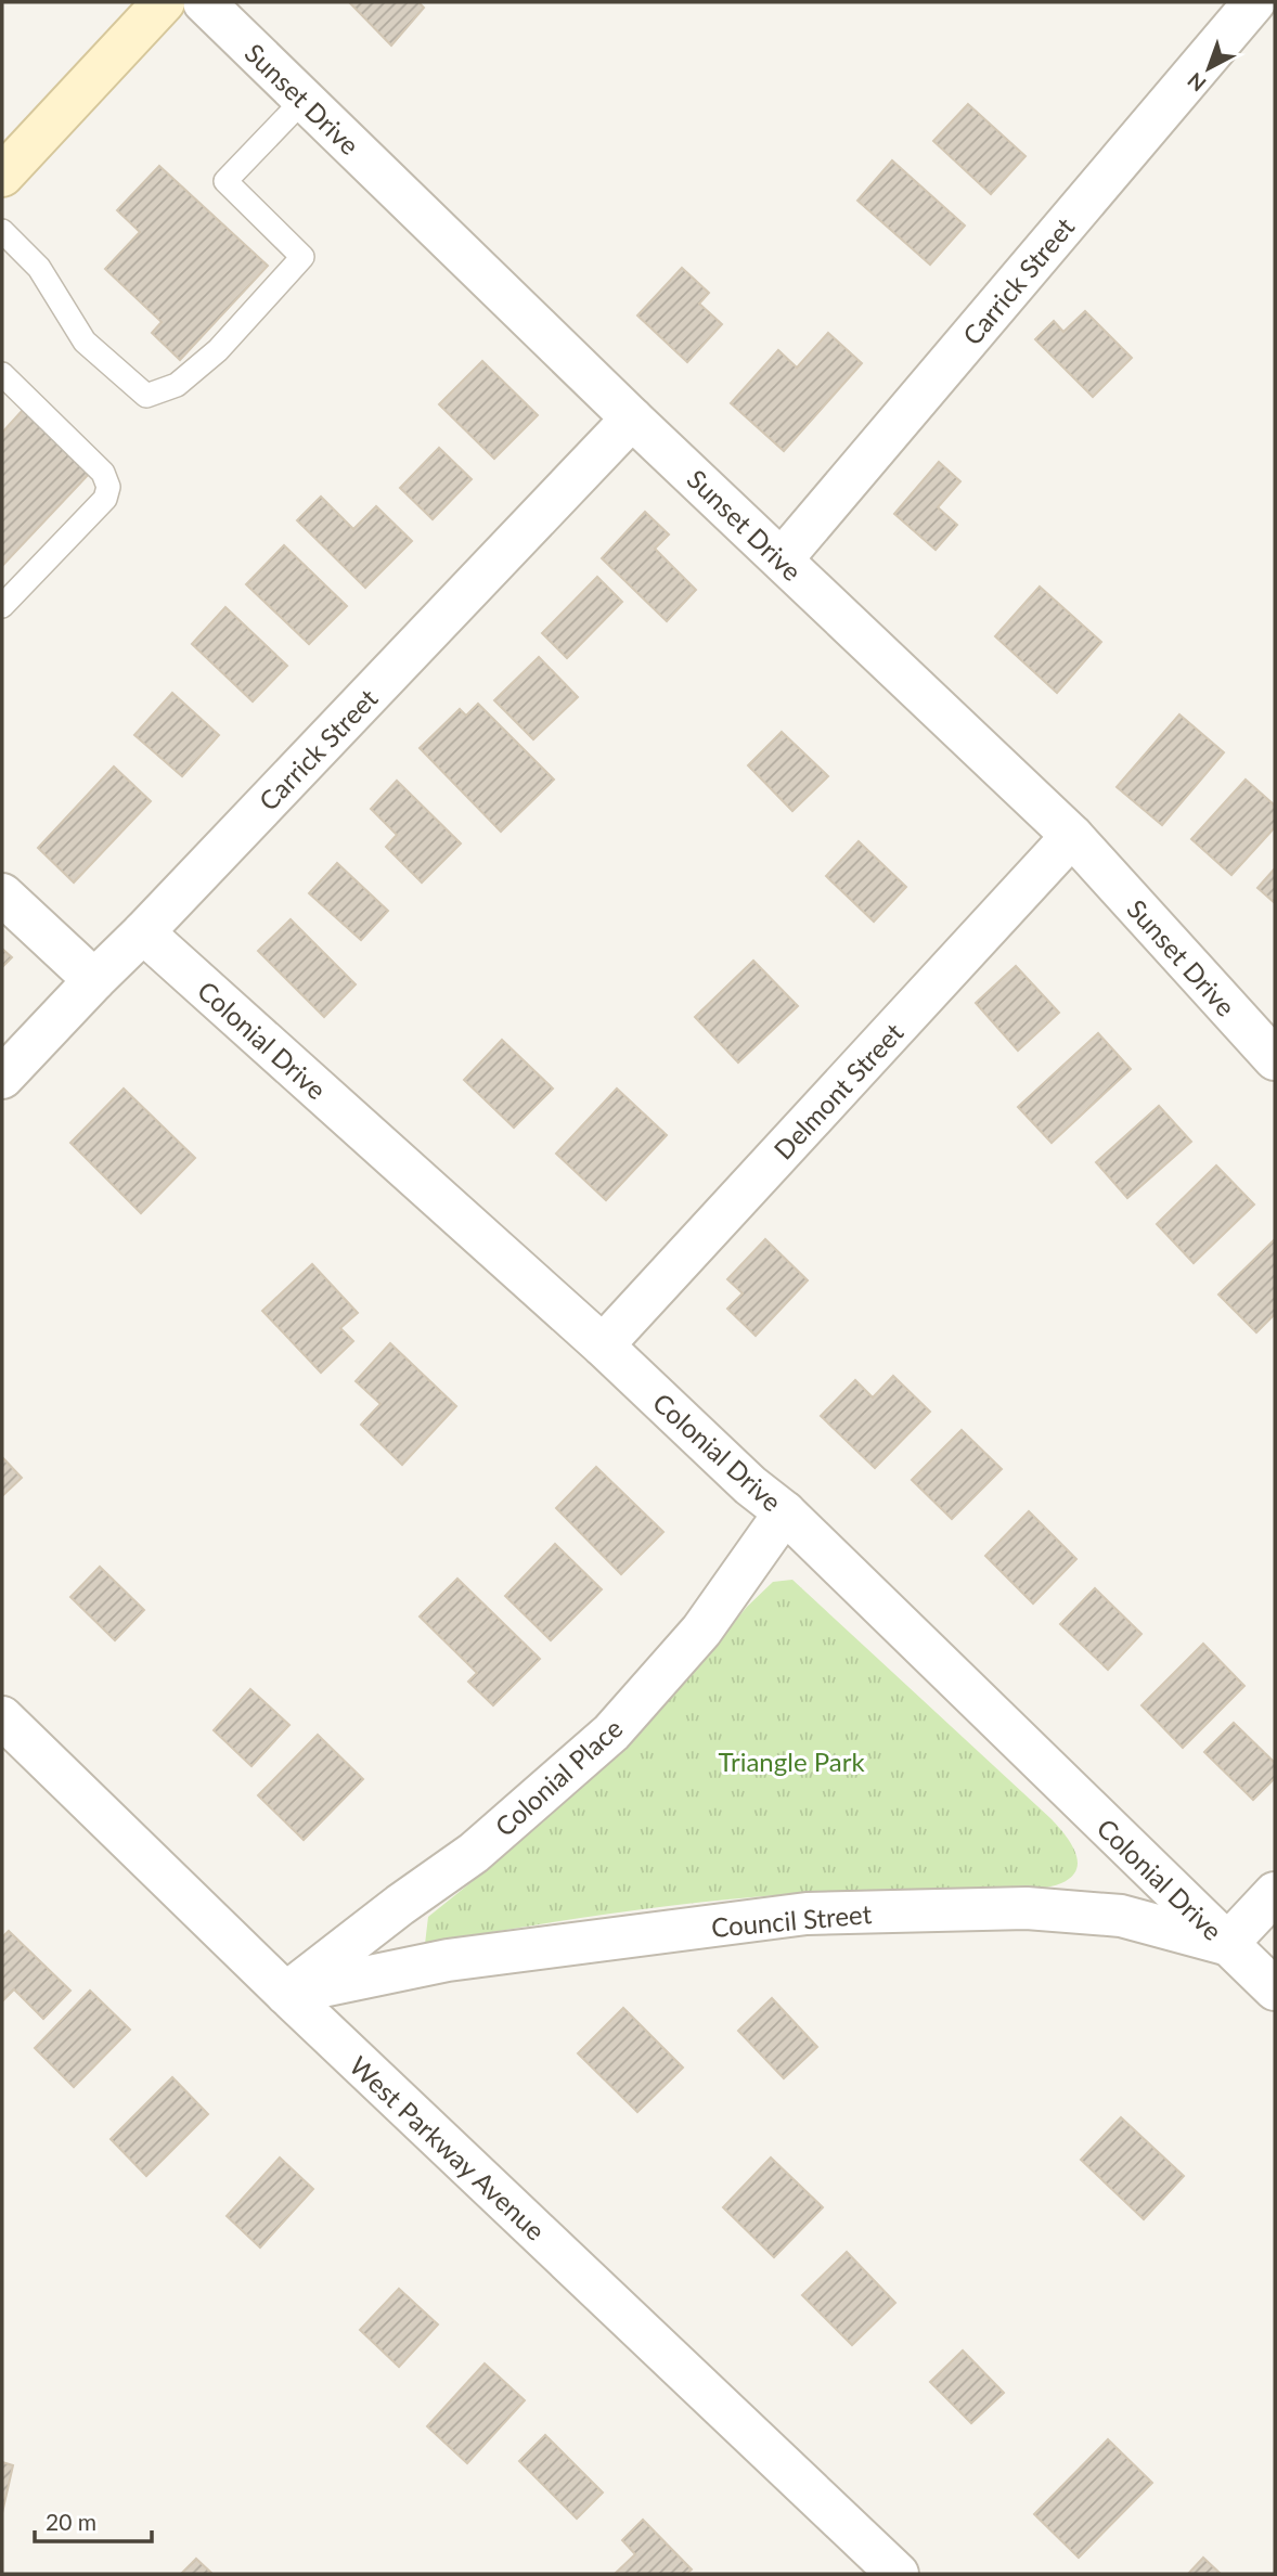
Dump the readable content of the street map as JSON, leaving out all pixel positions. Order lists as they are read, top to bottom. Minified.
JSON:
{"streets":{"street":["Sunset Drive","Carrick Street","Colonial Drive","Delmont Street","Colonial Place","Council Street","West Parkway Avenue"]},"crossings":[["Sunset Drive","Carrick Street"],["Sunset Drive","Delmont Street"],["Carrick Street","Colonial Drive"],["Colonial Drive","Delmont Street"],["Colonial Drive","Colonial Place"],["Colonial Drive","Council Street"],["Colonial Place","Council Street"],["Colonial Place","West Parkway Avenue"],["Council Street","West Parkway Avenue"]],"parks":["Triangle Park"],"scale_bar":"20 m","north":"bottom left"}
